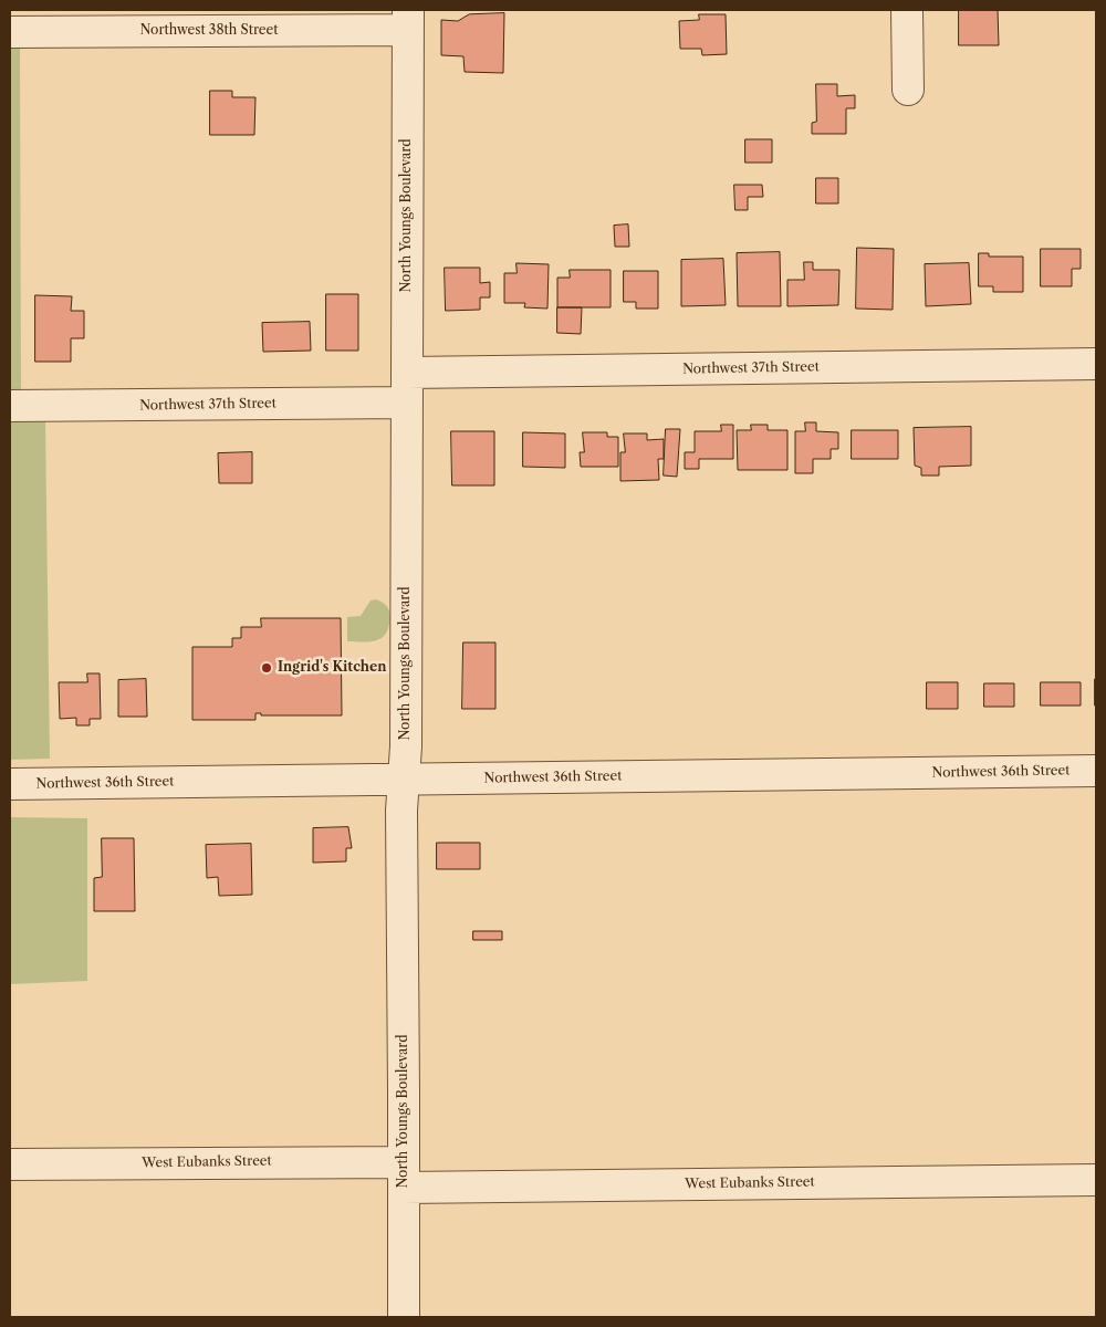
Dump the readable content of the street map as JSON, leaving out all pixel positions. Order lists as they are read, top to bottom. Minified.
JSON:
{"streets":{"street":["Northwest 38th Street","North Youngs Boulevard","Northwest 37th Street","Northwest 36th Street","West Eubanks Street"]},"crossings":[["Northwest 38th Street","North Youngs Boulevard"],["North Youngs Boulevard","Northwest 37th Street"],["North Youngs Boulevard","Northwest 36th Street"],["North Youngs Boulevard","West Eubanks Street"]],"places":["Ingrid's Kitchen"]}
